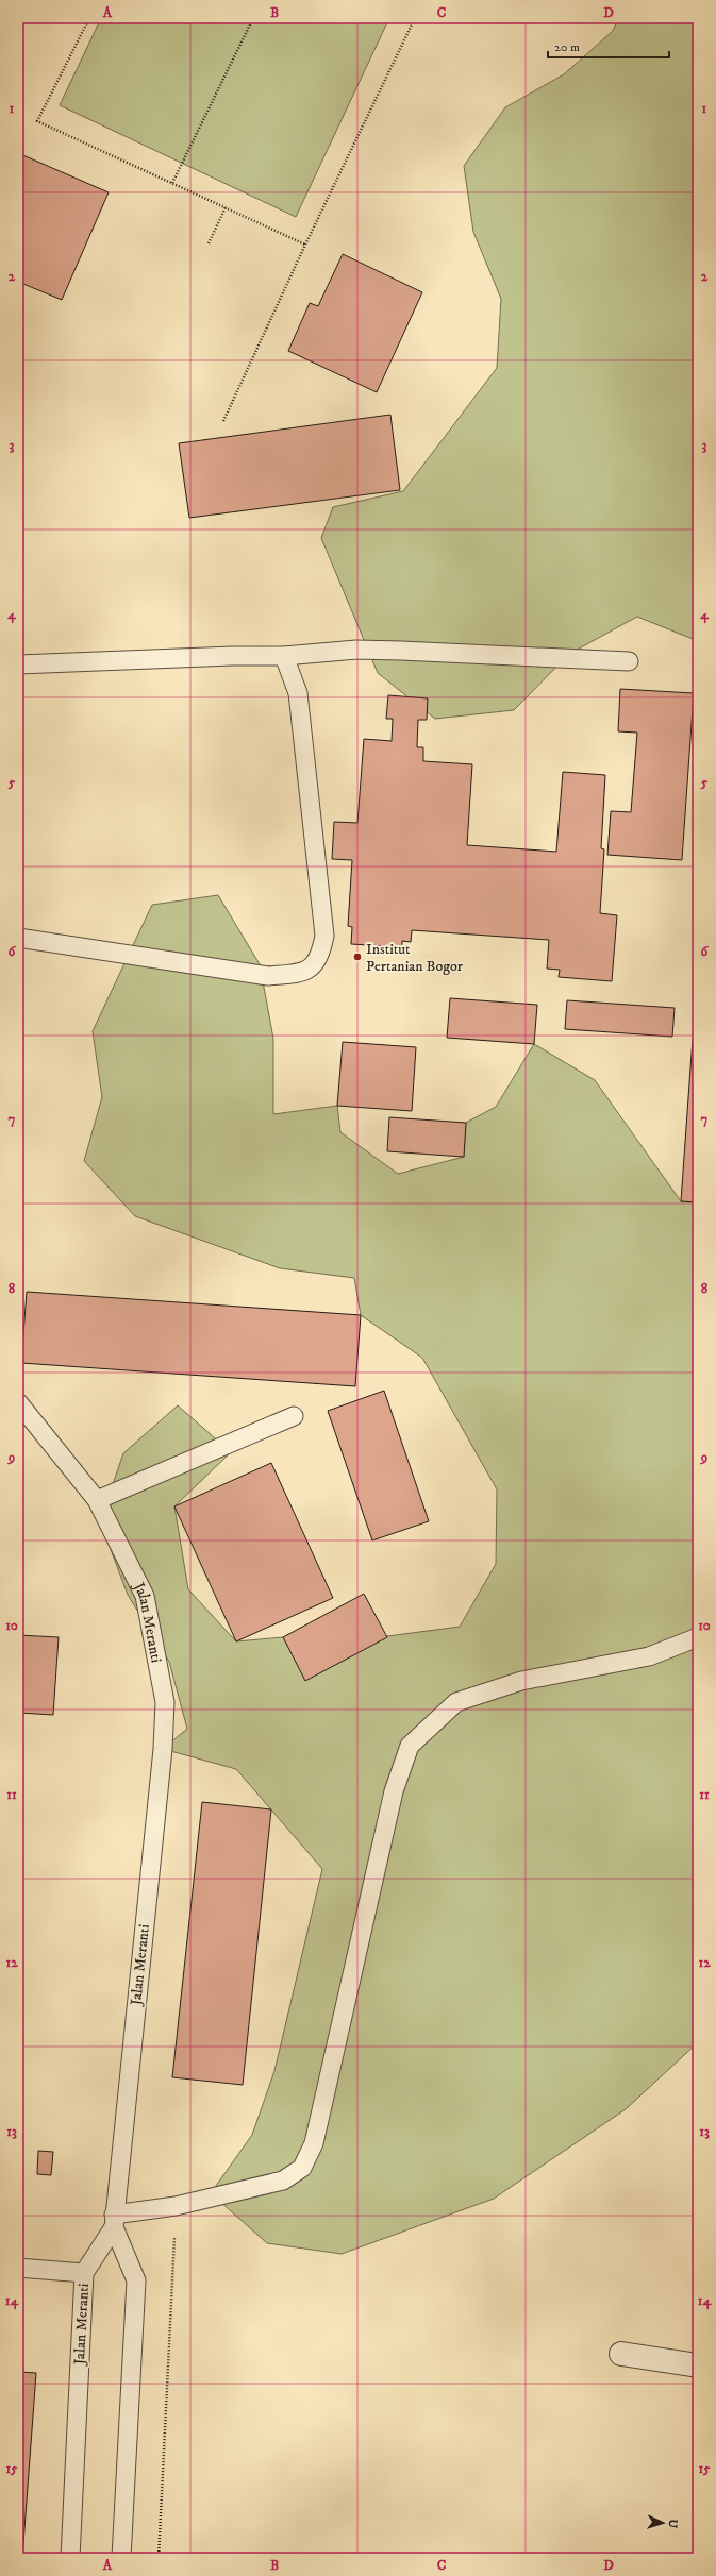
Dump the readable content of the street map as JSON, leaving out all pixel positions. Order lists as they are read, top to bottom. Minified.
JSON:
{"streets":{"lane":["Jalan Meranti"]},"places":["Institut Pertanian Bogor"],"scale_bar":"20 m","north":"right","grid":{"columns":["A","B","C","D"],"rows":["1","2","3","4","5","6","7","8","9","10","11","12","13","14","15"]}}
